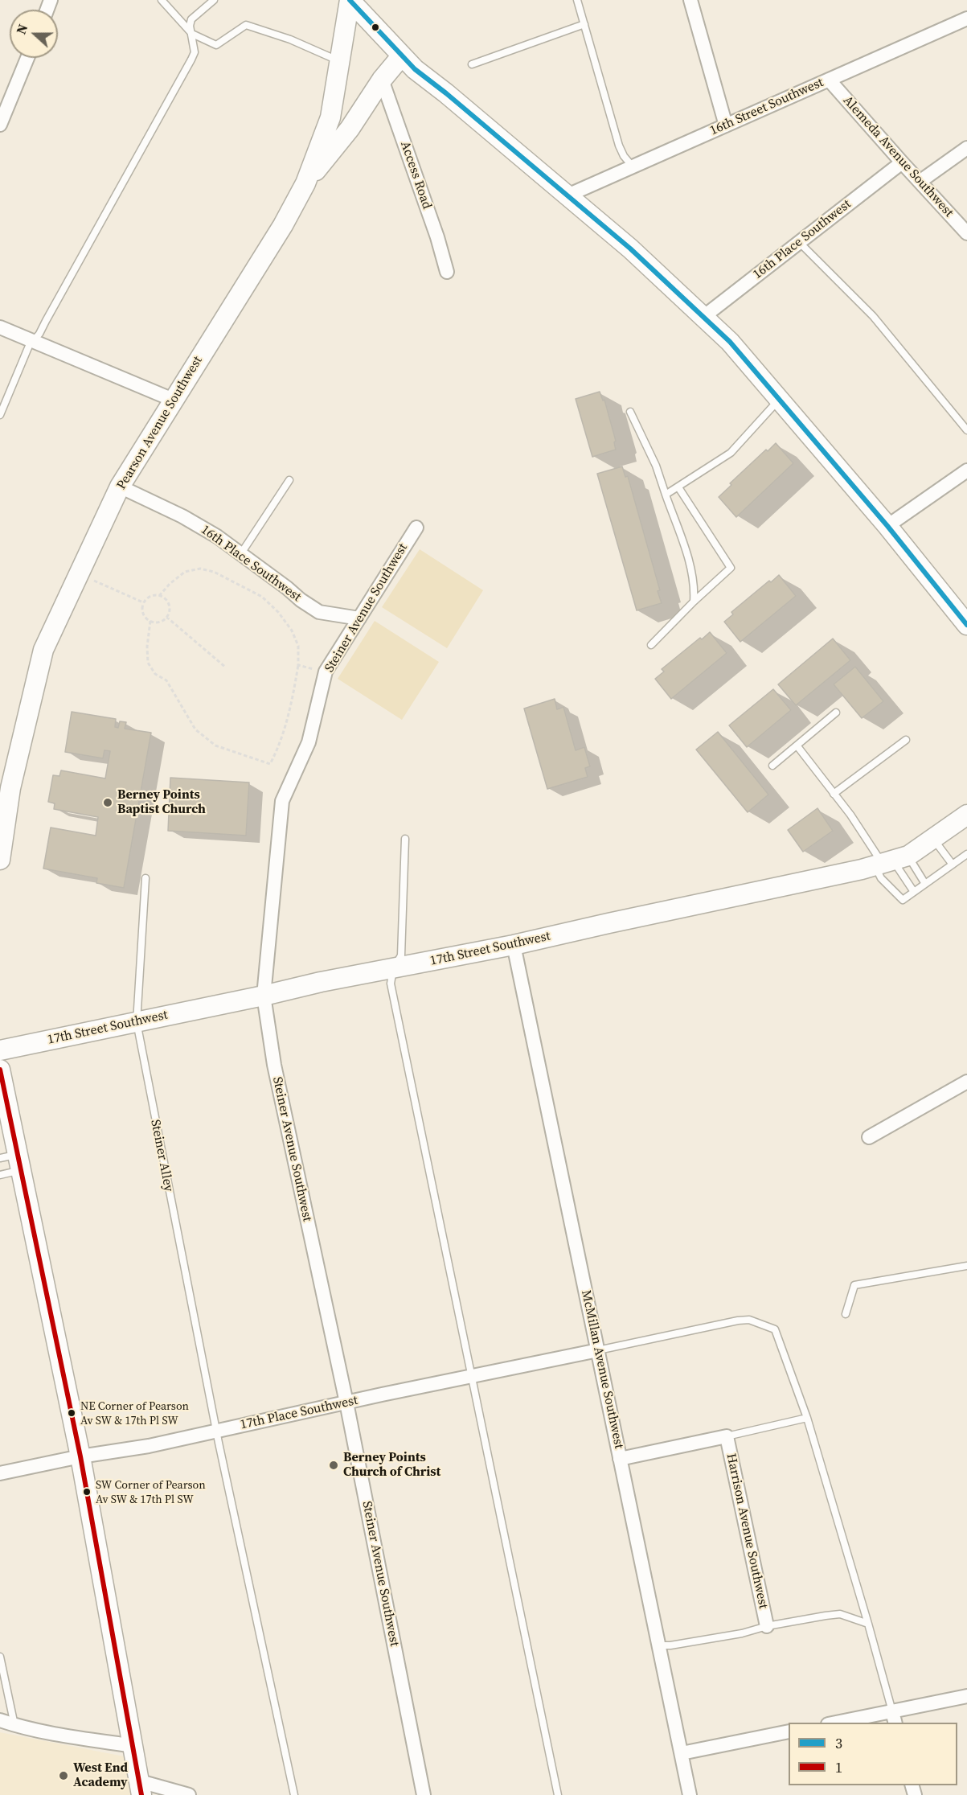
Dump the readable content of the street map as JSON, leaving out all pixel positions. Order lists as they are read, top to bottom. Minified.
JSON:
{"streets":{"street":["16th Street Southwest","Alemeda Avenue Southwest","Access Road","16th Place Southwest","Pearson Avenue Southwest","Steiner Avenue Southwest","17th Street Southwest","McMillan Avenue Southwest","17th Place Southwest","Harrison Avenue Southwest"],"lane":["Steiner Alley"]},"crossings":[["16th Street Southwest","Alemeda Avenue Southwest"],["Alemeda Avenue Southwest","16th Place Southwest"],["16th Place Southwest","Pearson Avenue Southwest"],["16th Place Southwest","Steiner Avenue Southwest"],["Steiner Avenue Southwest","17th Street Southwest"],["Steiner Avenue Southwest","17th Place Southwest"],["17th Street Southwest","Steiner Alley"],["17th Street Southwest","McMillan Avenue Southwest"],["Steiner Alley","17th Place Southwest"],["McMillan Avenue Southwest","17th Place Southwest"]],"places":["Berney Points Baptist Church","NE Corner of Pearson Av SW & 17th Pl SW","Berney Points Church of Christ","SW Corner of Pearson Av SW & 17th Pl SW","West End Academy"],"lines":["transit line 3","transit line 1"],"legend":["3","1"],"north":"left"}
